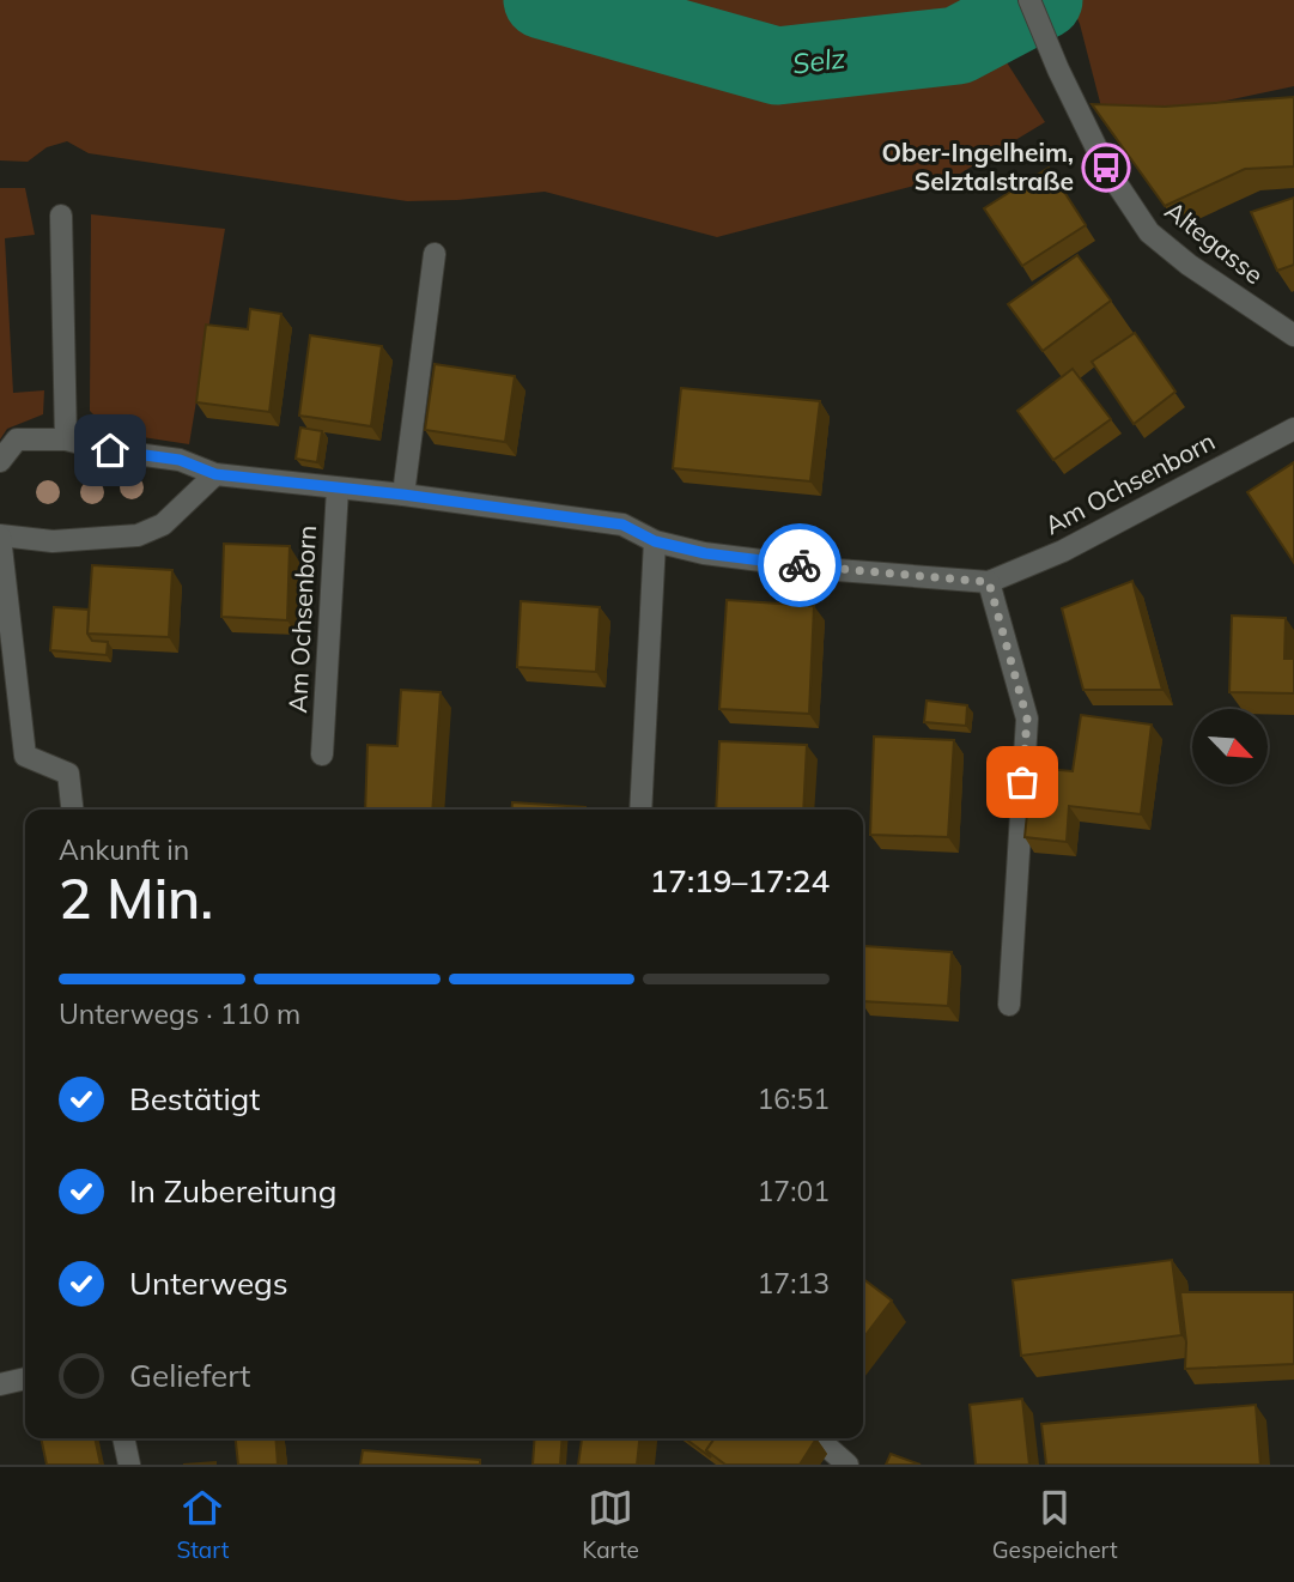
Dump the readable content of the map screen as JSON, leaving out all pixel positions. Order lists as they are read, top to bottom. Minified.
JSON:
{"streets":{"street":["Altegasse","Am Ochsenborn"]},"water":["Selz"],"places":{"bus stop":["Ober-Ingelheim, Selztalstraße"]},"north":"bottom right","page":{"heading":["2 Min.","Ankunft in","17:19–17:24"],"bar":"Unterwegs · 110 m","list":[["Bestätigt","16:51"],["In Zubereitung","17:01"],["Unterwegs","17:13"],"Geliefert"],"tabs":["Start","Karte","Gespeichert"]}}
